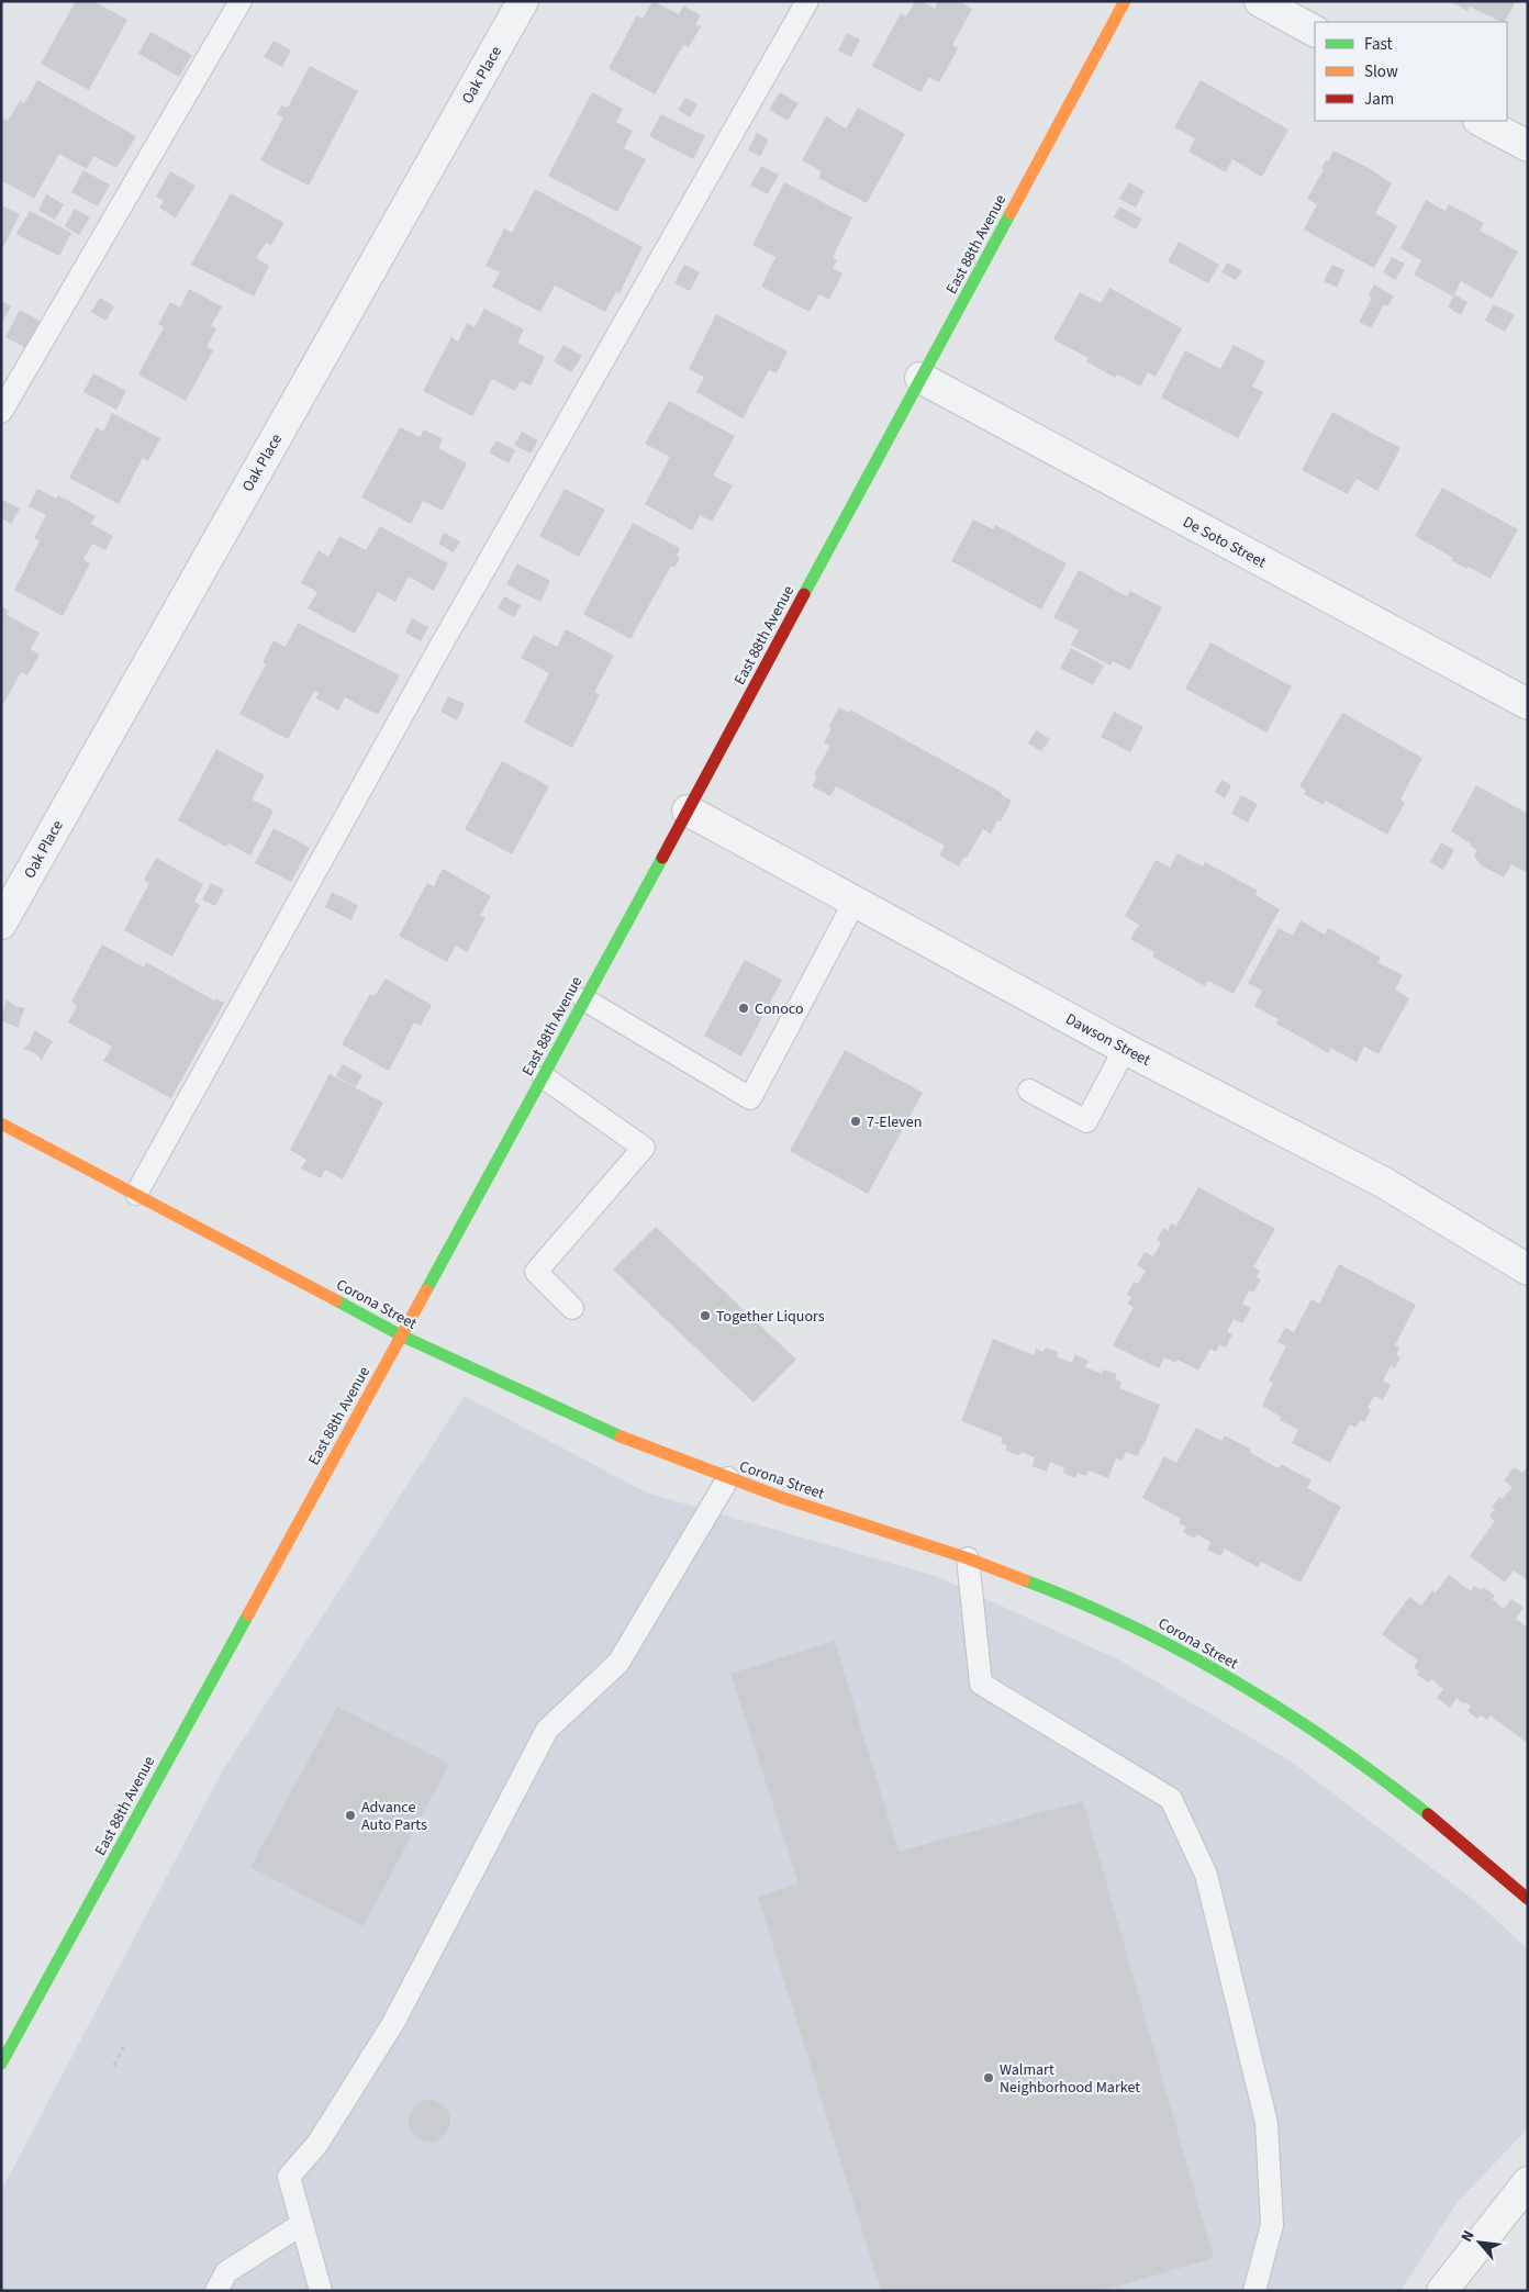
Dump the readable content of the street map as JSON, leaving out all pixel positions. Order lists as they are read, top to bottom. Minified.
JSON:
{"streets":{"main road":["East 88th Avenue","Corona Street"],"street":["Oak Place","De Soto Street","Dawson Street"]},"crossings":[["East 88th Avenue","De Soto Street"],["East 88th Avenue","Dawson Street"],["East 88th Avenue","Corona Street"]],"places":["Conoco","7-Eleven","Together Liquors","Advance Auto Parts","Walmart Neighborhood Market"],"legend":["Fast","Slow","Jam"],"north":"top left"}
